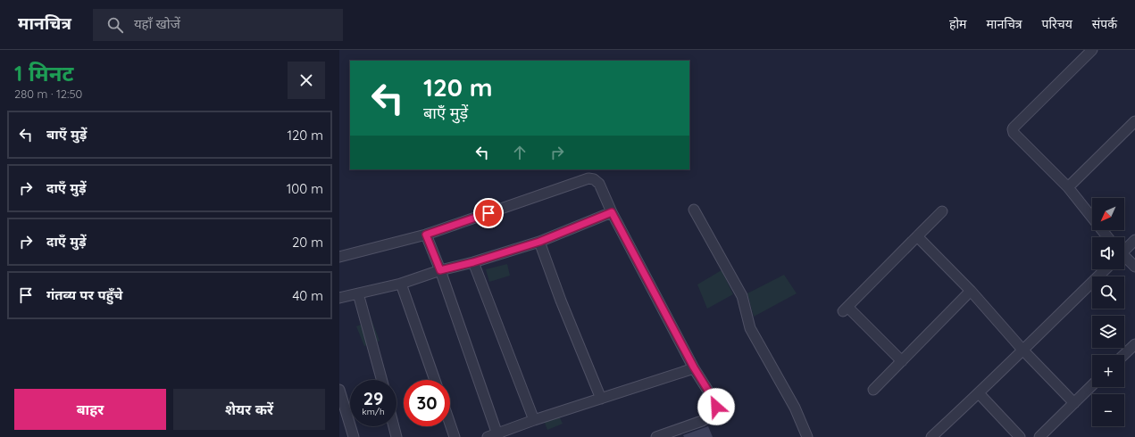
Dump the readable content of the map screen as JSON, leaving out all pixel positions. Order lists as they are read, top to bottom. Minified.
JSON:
{"north":"bottom left","page":{"header":"मानचित्र","search":"यहाँ खोजें","nav":["होम","मानचित्र","परिचय","संपर्क"],"heading":["1 मिनट","280 m · 12:50"],"turn":["120 m","बाएँ मुड़ें"],"list":[{"name":"बाएँ मुड़ें","value":"120 m"},{"name":"दाएँ मुड़ें","value":"100 m"},{"name":"दाएँ मुड़ें","value":"20 m"},{"name":"गंतव्य पर पहुँचे","value":"40 m"}],"map_buttons":["+","−"],"speed":"29 km/h","limit":"30","buttons":["बाहर","शेयर करें"]}}
